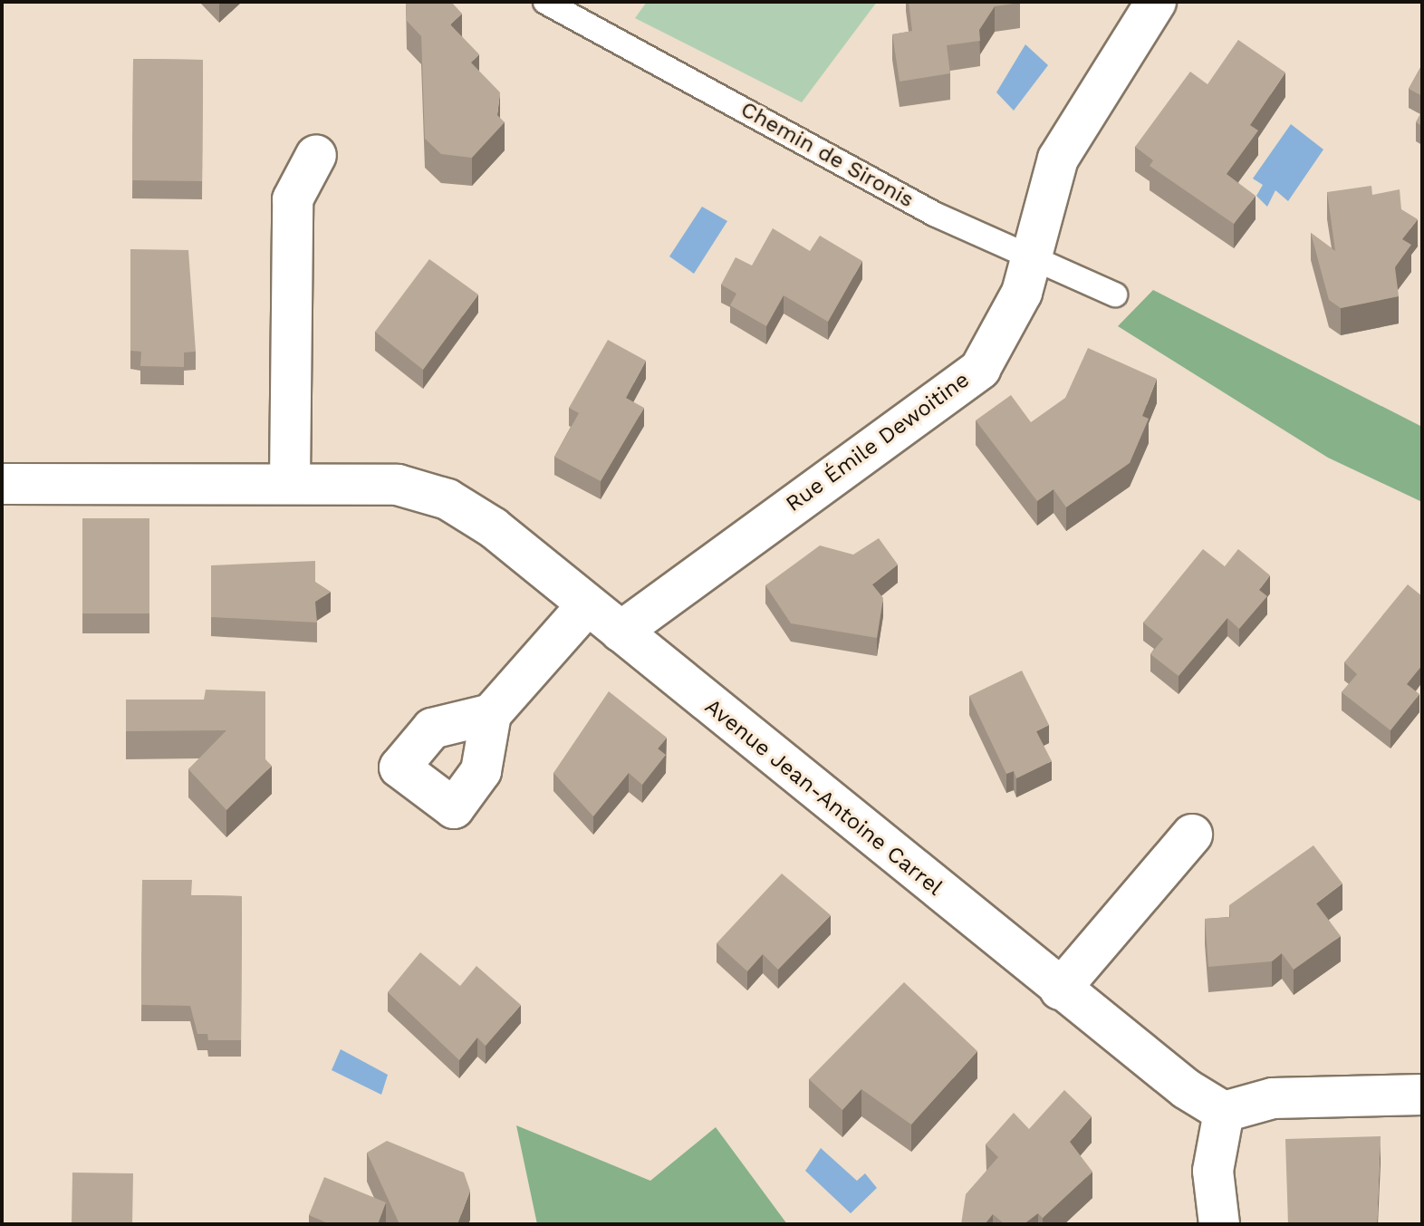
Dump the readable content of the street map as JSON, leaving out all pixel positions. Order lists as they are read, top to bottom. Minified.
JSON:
{"streets":{"street":["Rue Émile Dewoitine","Avenue Jean-Antoine Carrel"],"lane":["Chemin de Sironis"]},"crossings":[["Chemin de Sironis","Rue Émile Dewoitine"],["Rue Émile Dewoitine","Avenue Jean-Antoine Carrel"]]}
